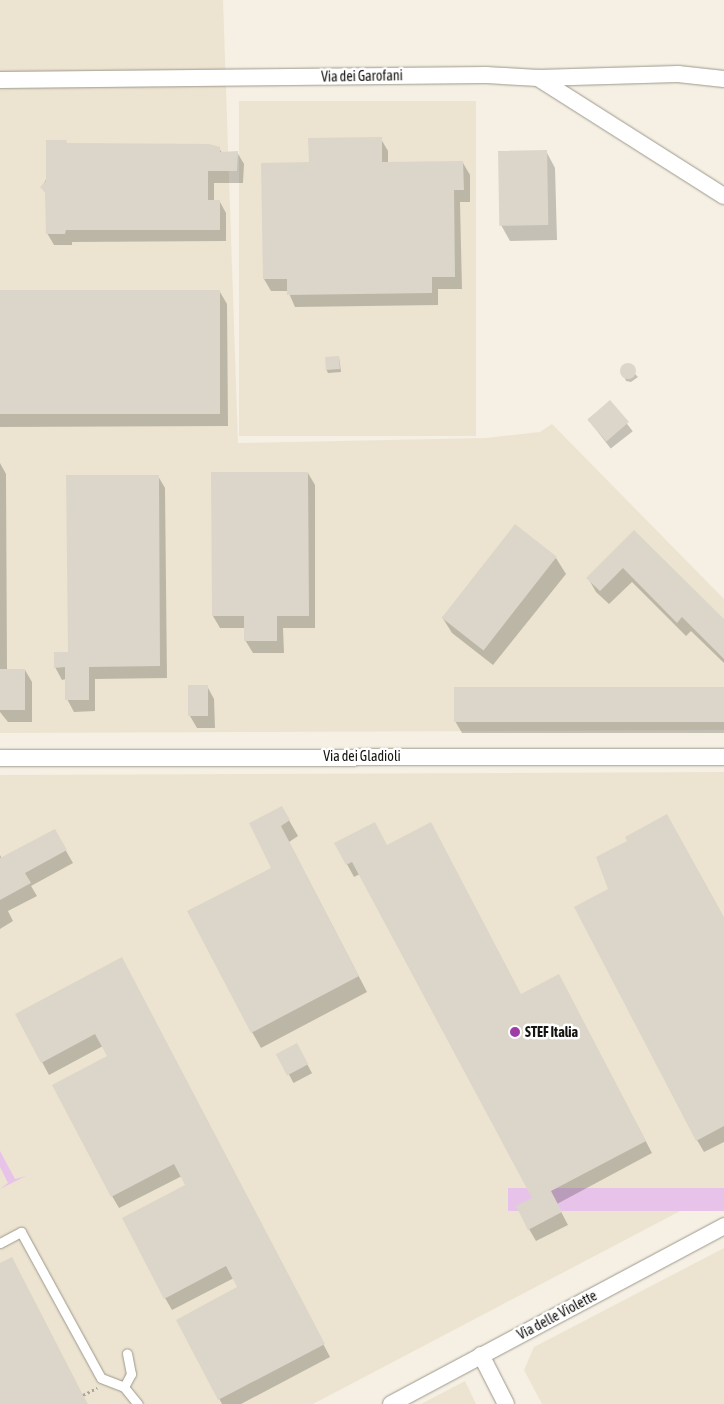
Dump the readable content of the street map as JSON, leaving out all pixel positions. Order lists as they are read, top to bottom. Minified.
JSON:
{"streets":{"street":["Via dei Garofani","Via dei Gladioli","Via delle Violette"]},"places":["STEF Italia"]}
